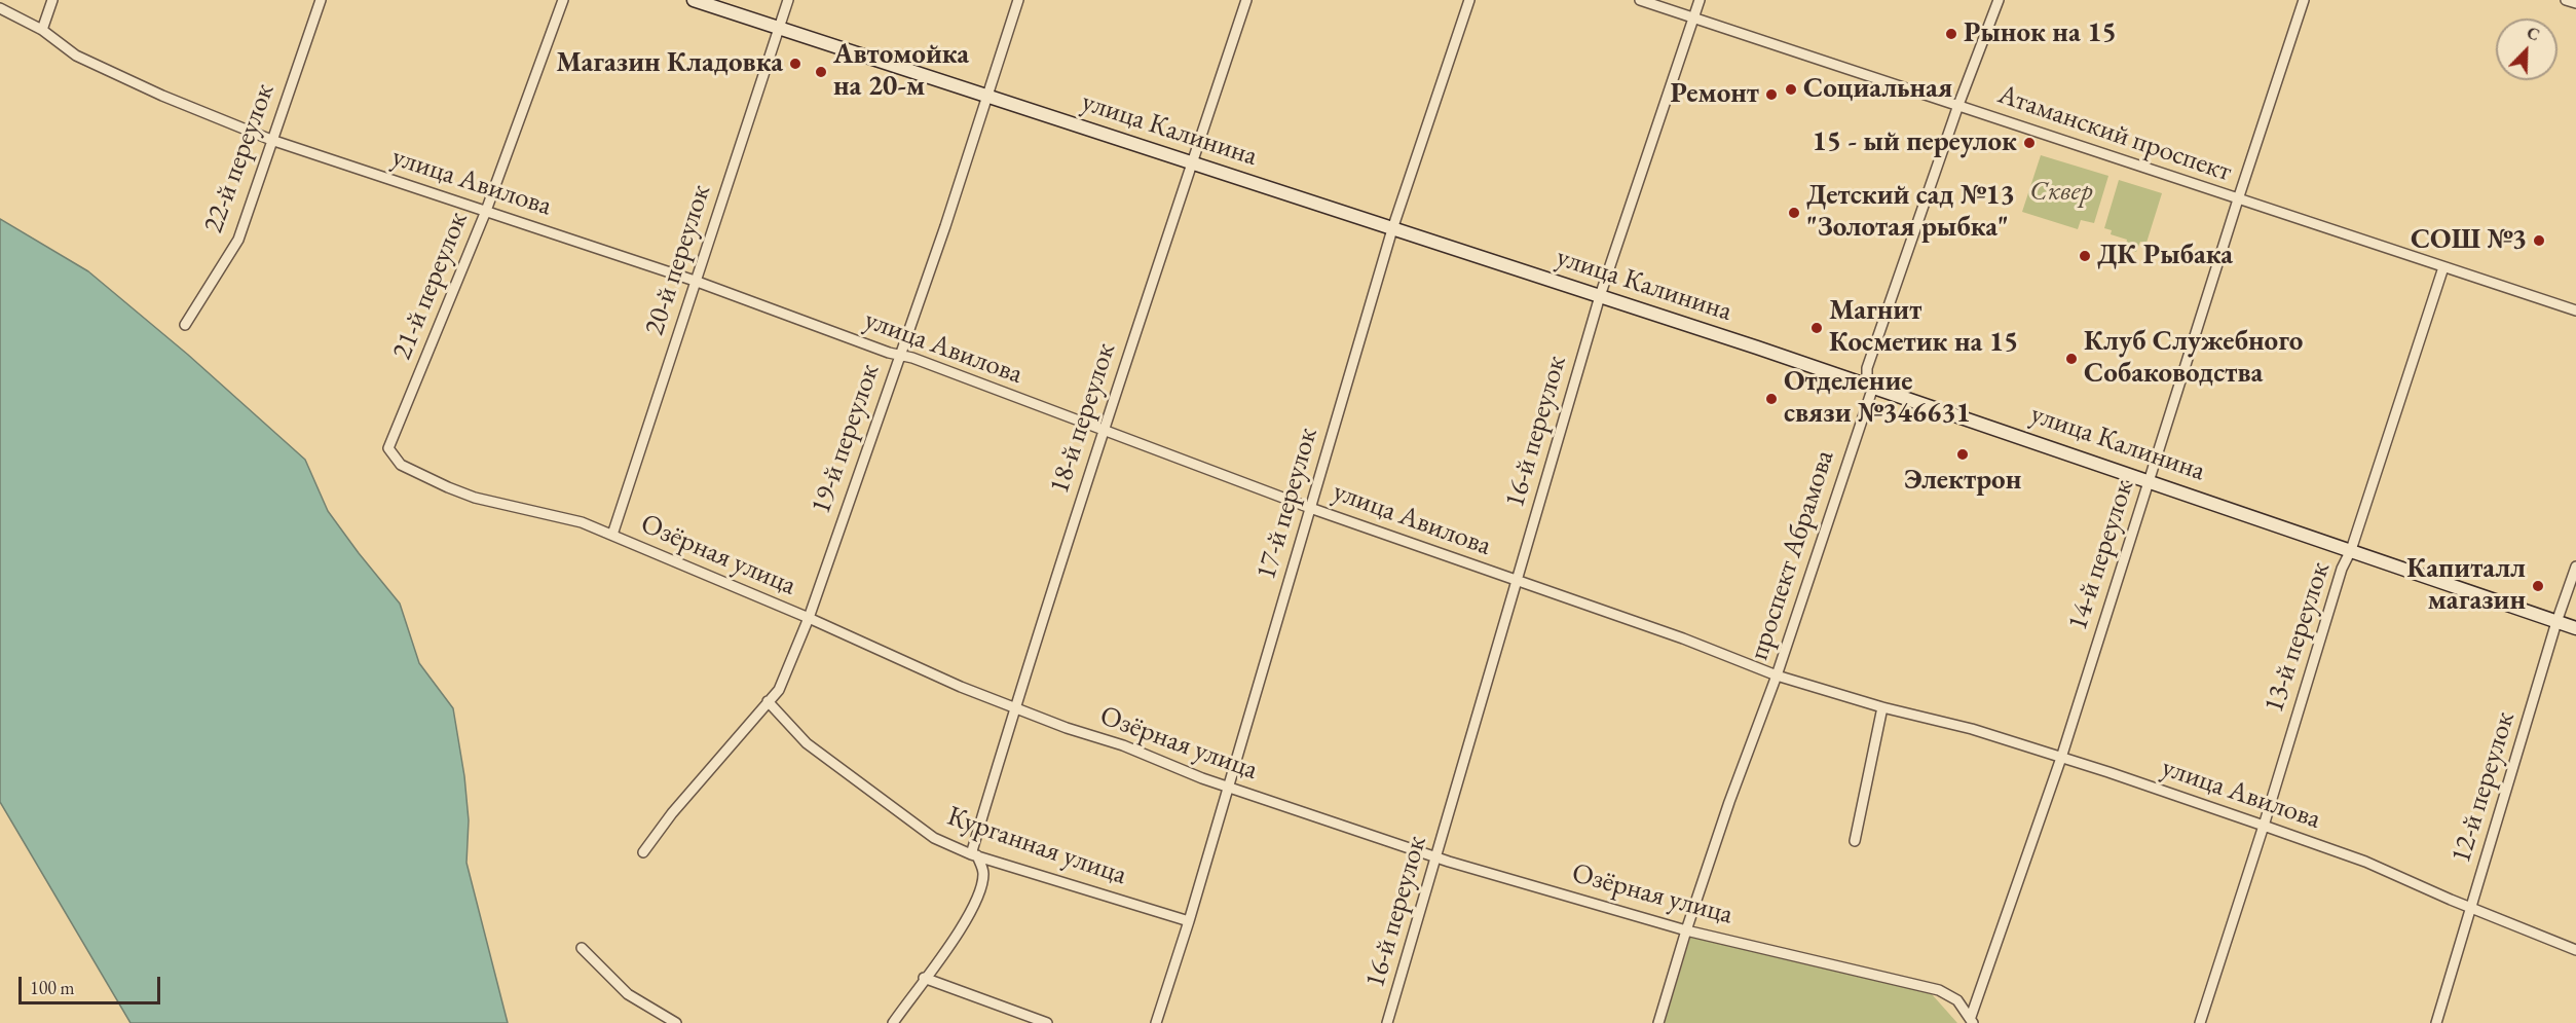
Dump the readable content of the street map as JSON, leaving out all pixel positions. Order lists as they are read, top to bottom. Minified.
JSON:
{"streets":{"main road":["улица Калинина"],"street":["Атаманский проспект","22-й переулок","улица Авилова","20-й переулок","21-й переулок","18-й переулок","16-й переулок","19-й переулок","17-й переулок","Озёрная улица","проспект Абрамова","14-й переулок","13-й переулок","12-й переулок","Курганная улица"]},"crossings":[["улица Калинина","20-й переулок"],["улица Калинина","18-й переулок"],["улица Калинина","16-й переулок"],["улица Калинина","19-й переулок"],["улица Калинина","17-й переулок"],["улица Калинина","проспект Абрамова"],["улица Калинина","14-й переулок"],["улица Калинина","13-й переулок"],["улица Калинина","12-й переулок"],["Атаманский проспект","16-й переулок"],["Атаманский проспект","проспект Абрамова"],["Атаманский проспект","14-й переулок"],["Атаманский проспект","13-й переулок"],["22-й переулок","улица Авилова"],["улица Авилова","20-й переулок"],["улица Авилова","21-й переулок"],["улица Авилова","18-й переулок"],["улица Авилова","16-й переулок"],["улица Авилова","19-й переулок"],["улица Авилова","17-й переулок"],["улица Авилова","проспект Абрамова"],["улица Авилова","14-й переулок"],["улица Авилова","13-й переулок"],["улица Авилова","12-й переулок"],["20-й переулок","Озёрная улица"],["21-й переулок","Озёрная улица"],["18-й переулок","Озёрная улица"],["18-й переулок","Курганная улица"],["16-й переулок","Озёрная улица"],["19-й переулок","Озёрная улица"],["19-й переулок","Курганная улица"],["17-й переулок","Озёрная улица"],["17-й переулок","Курганная улица"],["Озёрная улица","проспект Абрамова"],["Озёрная улица","14-й переулок"]],"parks":["Сквер"],"places":["Рынок на 15","Магазин Кладовка","Автомойка на 20-м","Социальная","Ремонт","15 - ый переулок","Детский сад №13 \"Золотая рыбка\"","СОШ №3","ДК Рыбака","Магнит Косметик на 15","Клуб Служебного Собаководства","Отделение связи №346631","Электрон","Капиталл магазин"],"scale_bar":"100 m","north":"top right"}
